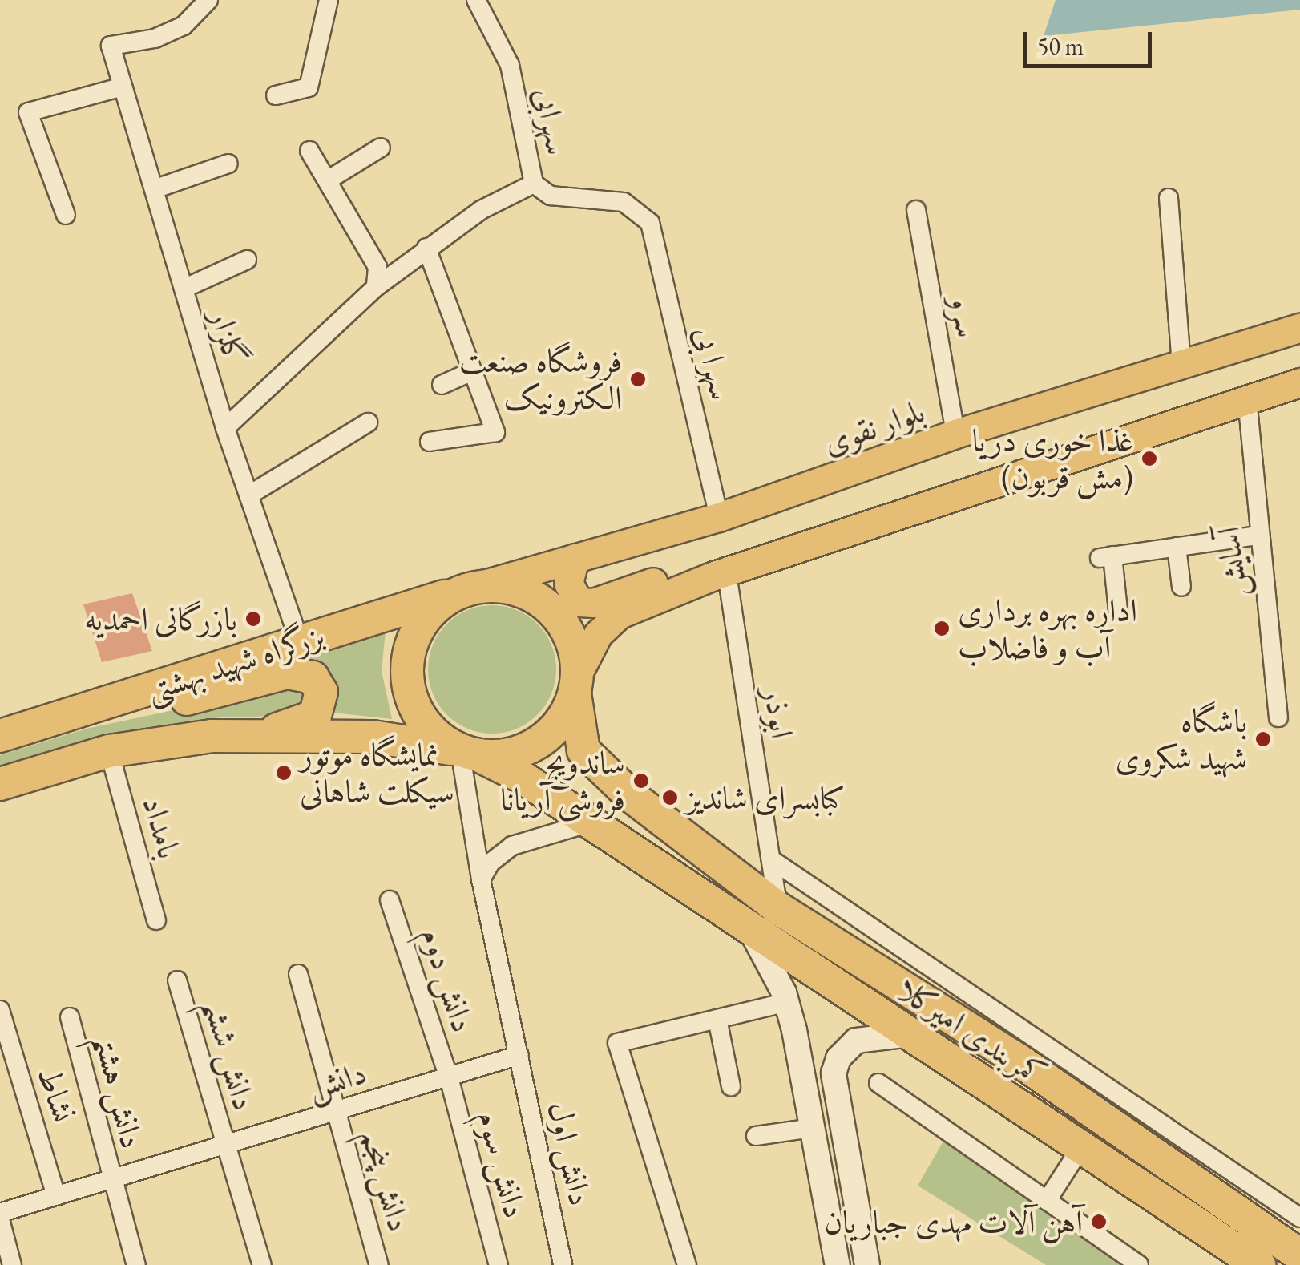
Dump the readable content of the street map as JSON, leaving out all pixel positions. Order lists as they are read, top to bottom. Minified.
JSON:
{"streets":{"highway":["بزرگراه شهید بهشتی","کمربندی امیرکلا"],"main road":["بلوار نقوی"],"street":["سهرابی","سرو","گلزار","سهرا بی","آسایش","ابوذر","بامداد","دانش دوم","دانش ششم","دانش","دانش هشتم","نشاط","دانش اول","دانش سوم","دانش پنجم"]},"crossings":[["سهرابی","سهرا بی"],["سرو","بلوار نقوی"],["گلزار","بزرگراه شهید بهشتی"],["سهرا بی","بلوار نقوی"],["بلوار نقوی","بزرگراه شهید بهشتی"],["بلوار نقوی","کمربندی امیرکلا"],["بزرگراه شهید بهشتی","بامداد"],["بزرگراه شهید بهشتی","کمربندی امیرکلا"],["ابوذر","کمربندی امیرکلا"],["دانش دوم","دانش"],["دانش دوم","دانش سوم"],["دانش ششم","دانش"],["دانش","دانش هشتم"],["دانش","نشاط"],["دانش","دانش اول"],["دانش","دانش سوم"],["دانش","دانش پنجم"]],"places":["فروشگاه صنعت الکترونیک","غذا خوری دریا (مش قربون)","بازرگانی احمدیه","اداره بهره برداری آب و فاضلاب","باشگاه شهید شکروی","نمایشگاه موتور سیکلت شاهانی","ساندویچ فروشی آریانا","کبابسرای شاندیز","آهن آلات مهدی جباریان"],"scale_bar":"50 m"}
